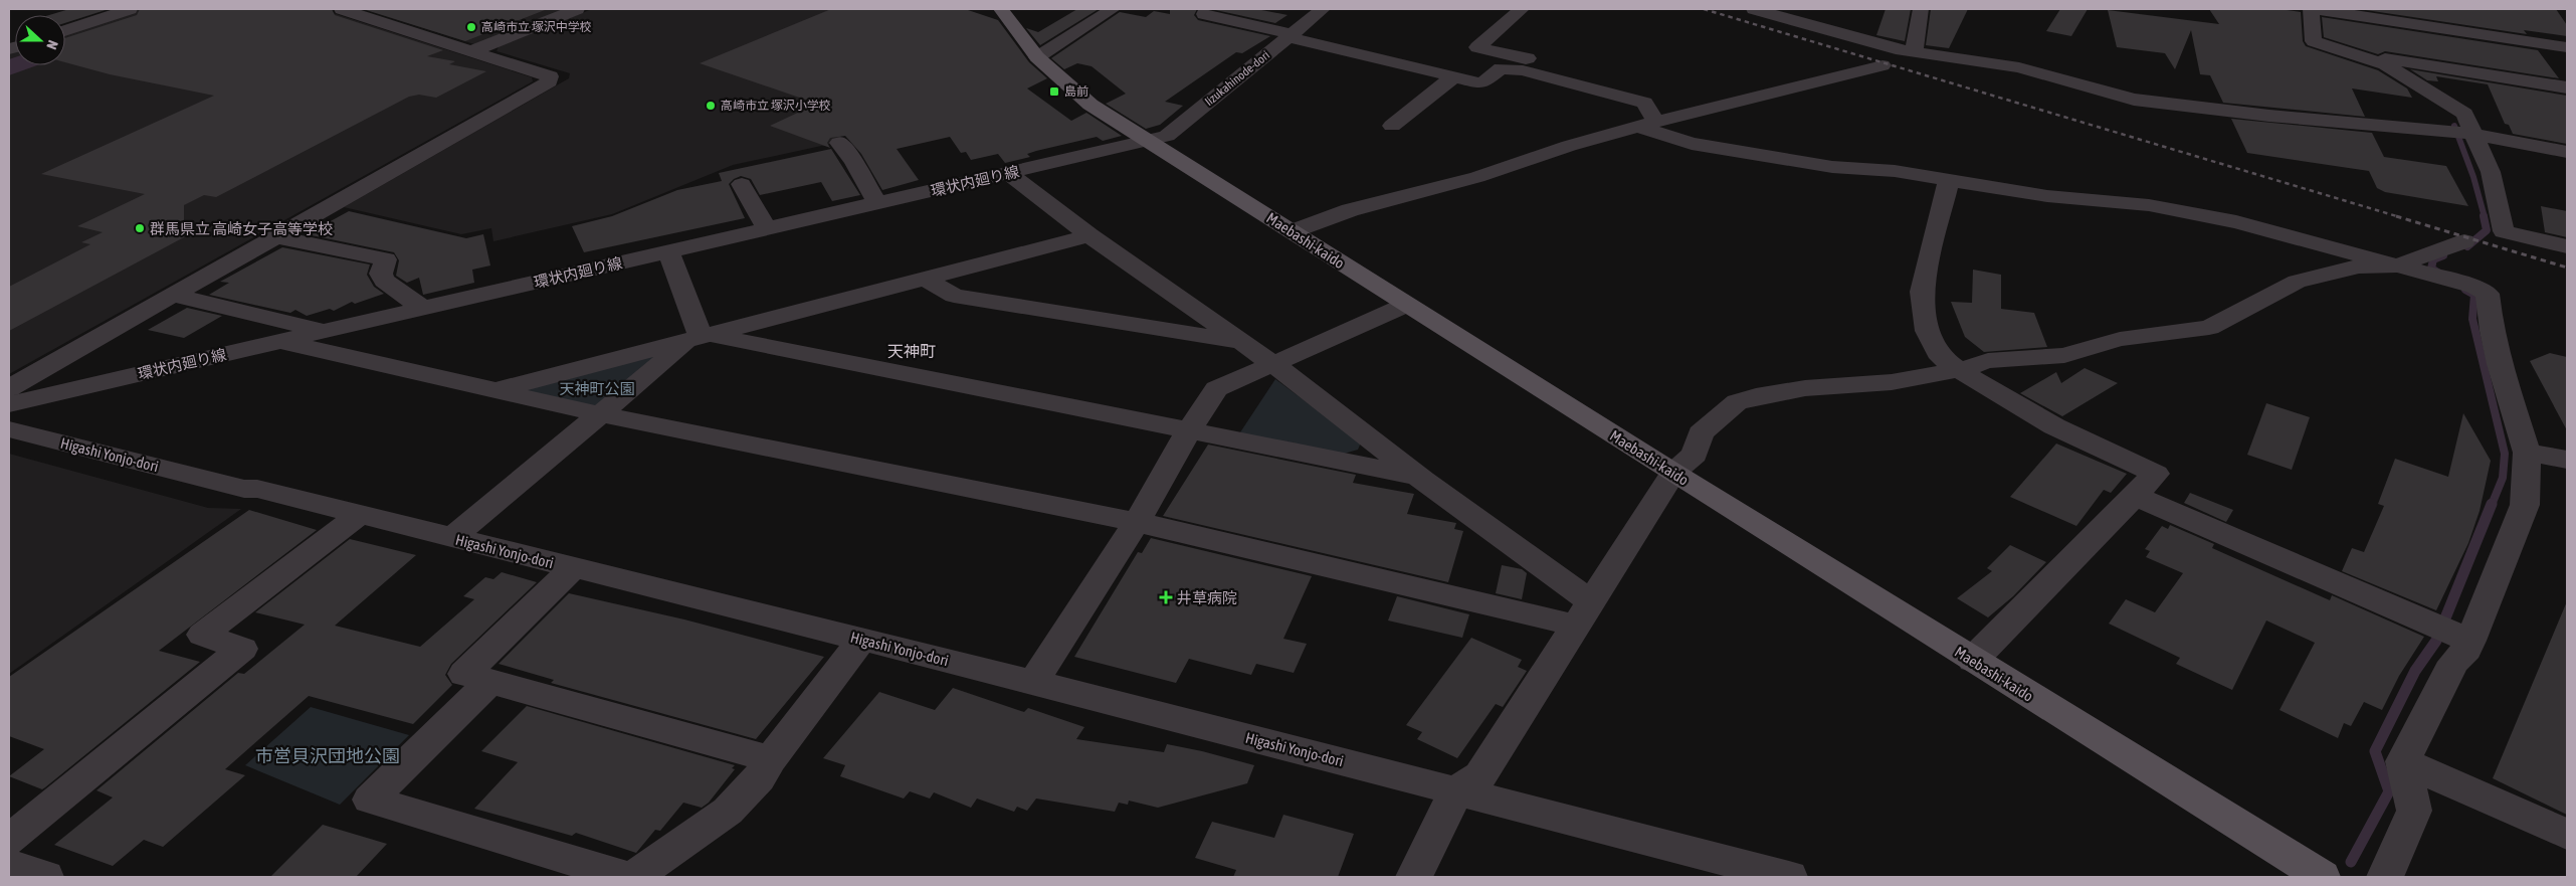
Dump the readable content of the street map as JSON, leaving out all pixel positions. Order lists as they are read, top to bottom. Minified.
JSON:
{"streets":{"main road":["Maebashi-kaido"],"street":["Iizukahinode-dori","環状内廻り線","Higashi Yonjo-dori"]},"crossings":[["Iizukahinode-dori","環状内廻り線"],["Iizukahinode-dori","Maebashi-kaido"],["環状内廻り線","Maebashi-kaido"]],"districts":["天神町"],"parks":["天神町公園","市営貝沢団地公園"],"places":{"other":["高崎市立 塚沢中学校","高崎市立 塚沢小学校","群馬県立 高崎女子高等学校"],"transit":["島前"],"health":["井草病院"]},"north":"right"}
